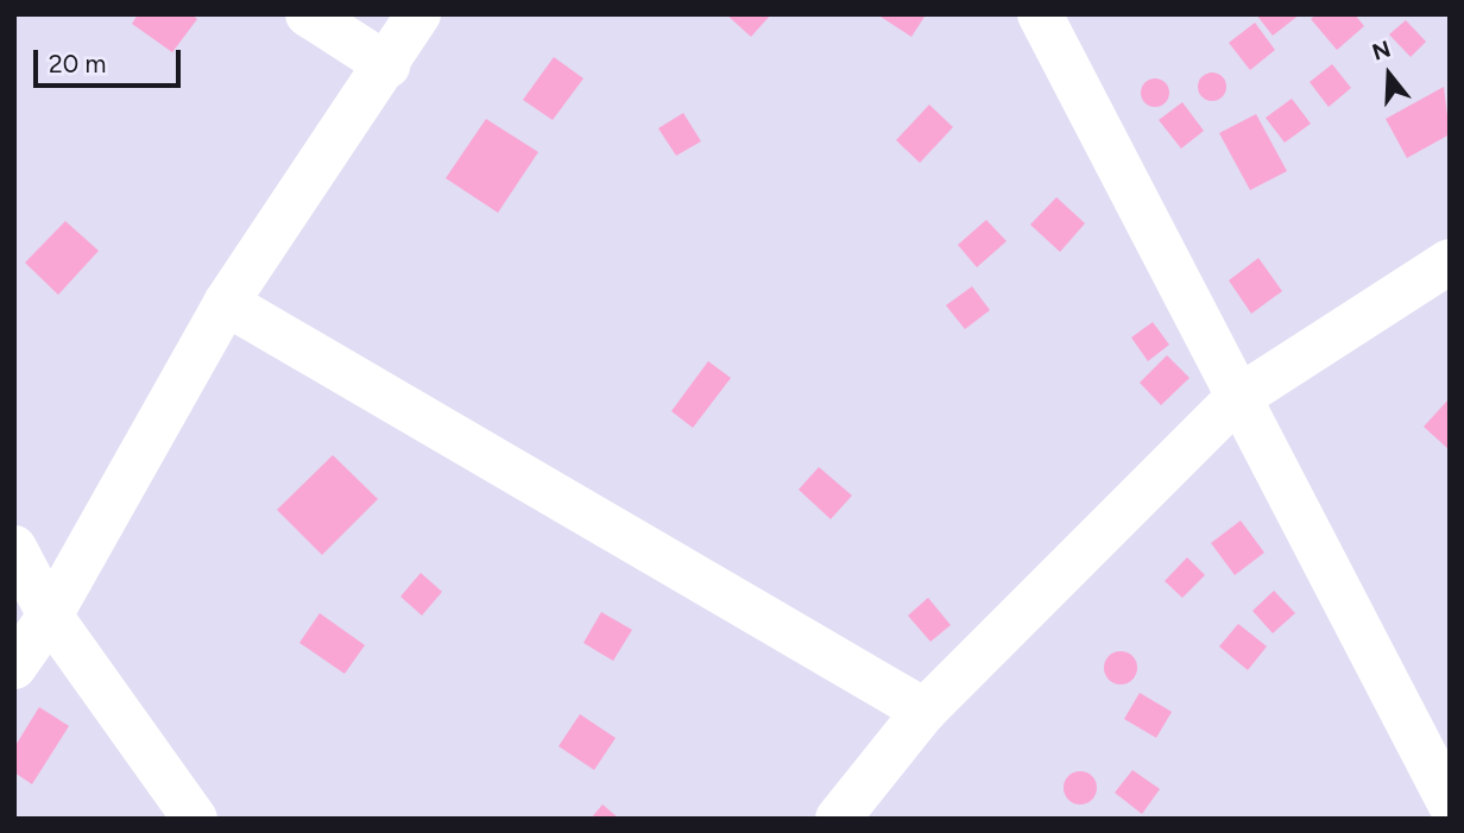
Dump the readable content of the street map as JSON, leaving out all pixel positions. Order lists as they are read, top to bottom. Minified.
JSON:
{"scale_bar":"20 m","north":"top"}
